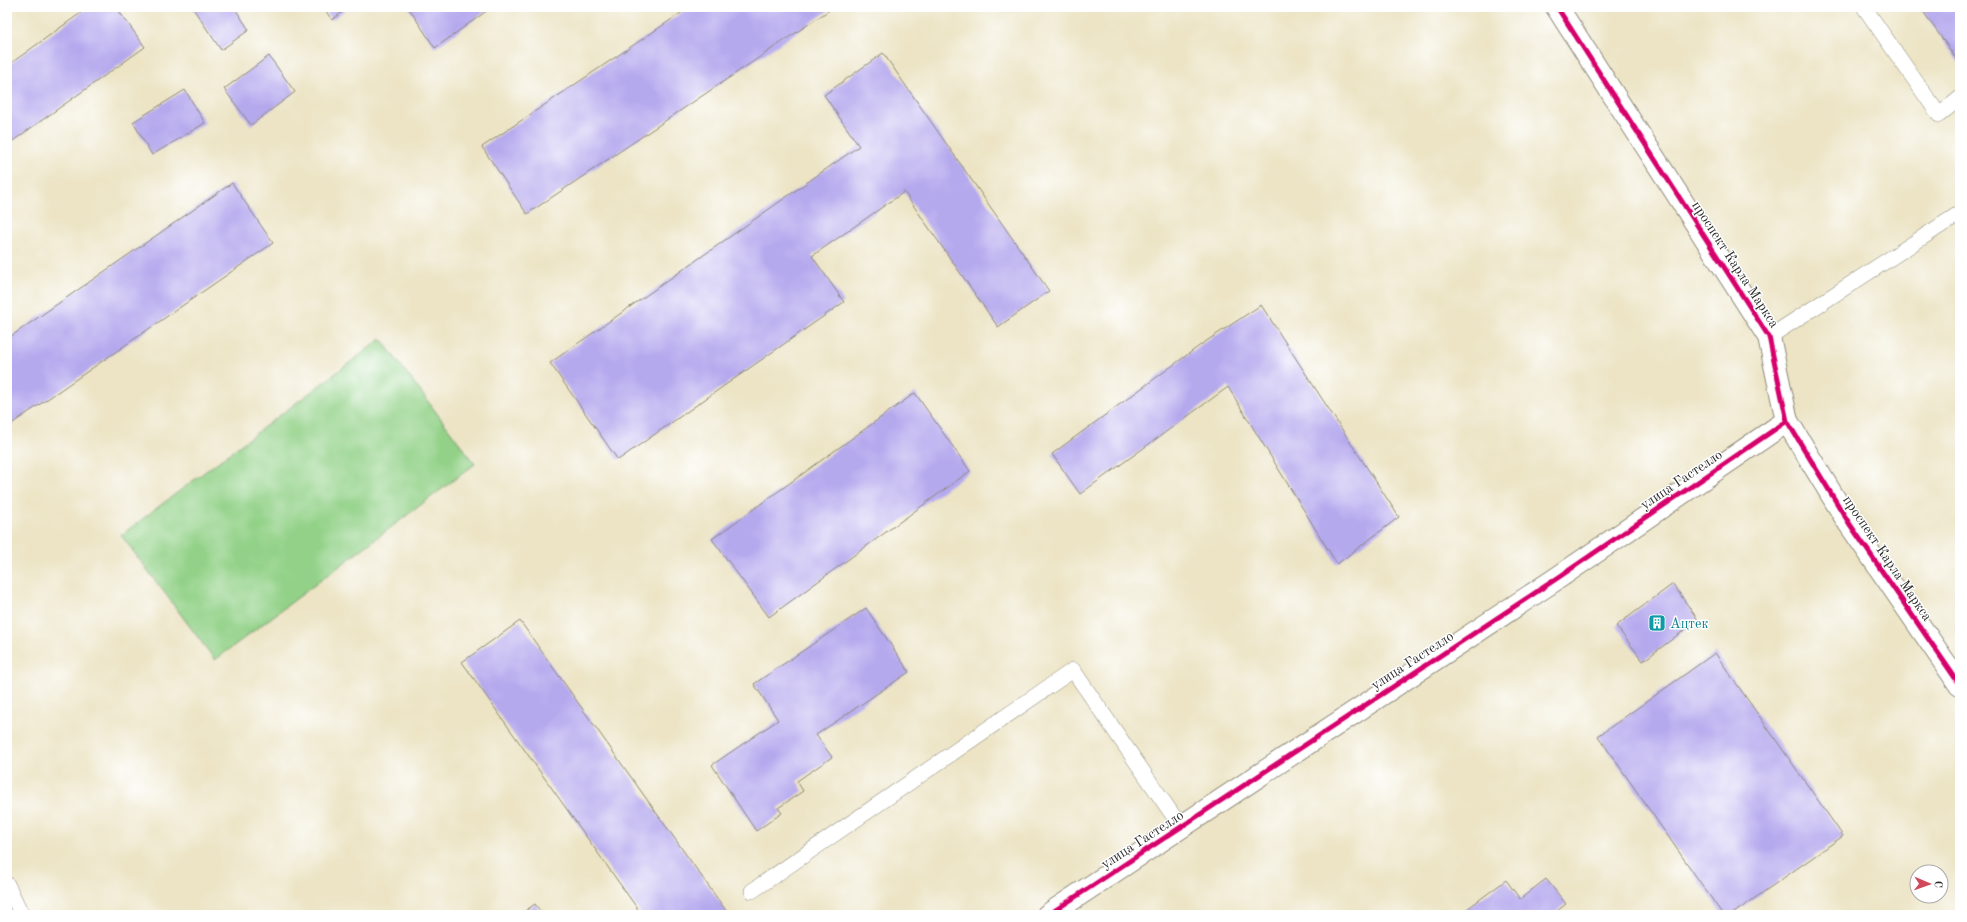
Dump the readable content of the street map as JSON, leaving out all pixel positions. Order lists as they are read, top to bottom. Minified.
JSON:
{"streets":{"street":["проспект Карла Маркса","улица Гастелло"]},"crossings":[["проспект Карла Маркса","улица Гастелло"]],"places":{"building":["Ацтек"]},"north":"right"}
